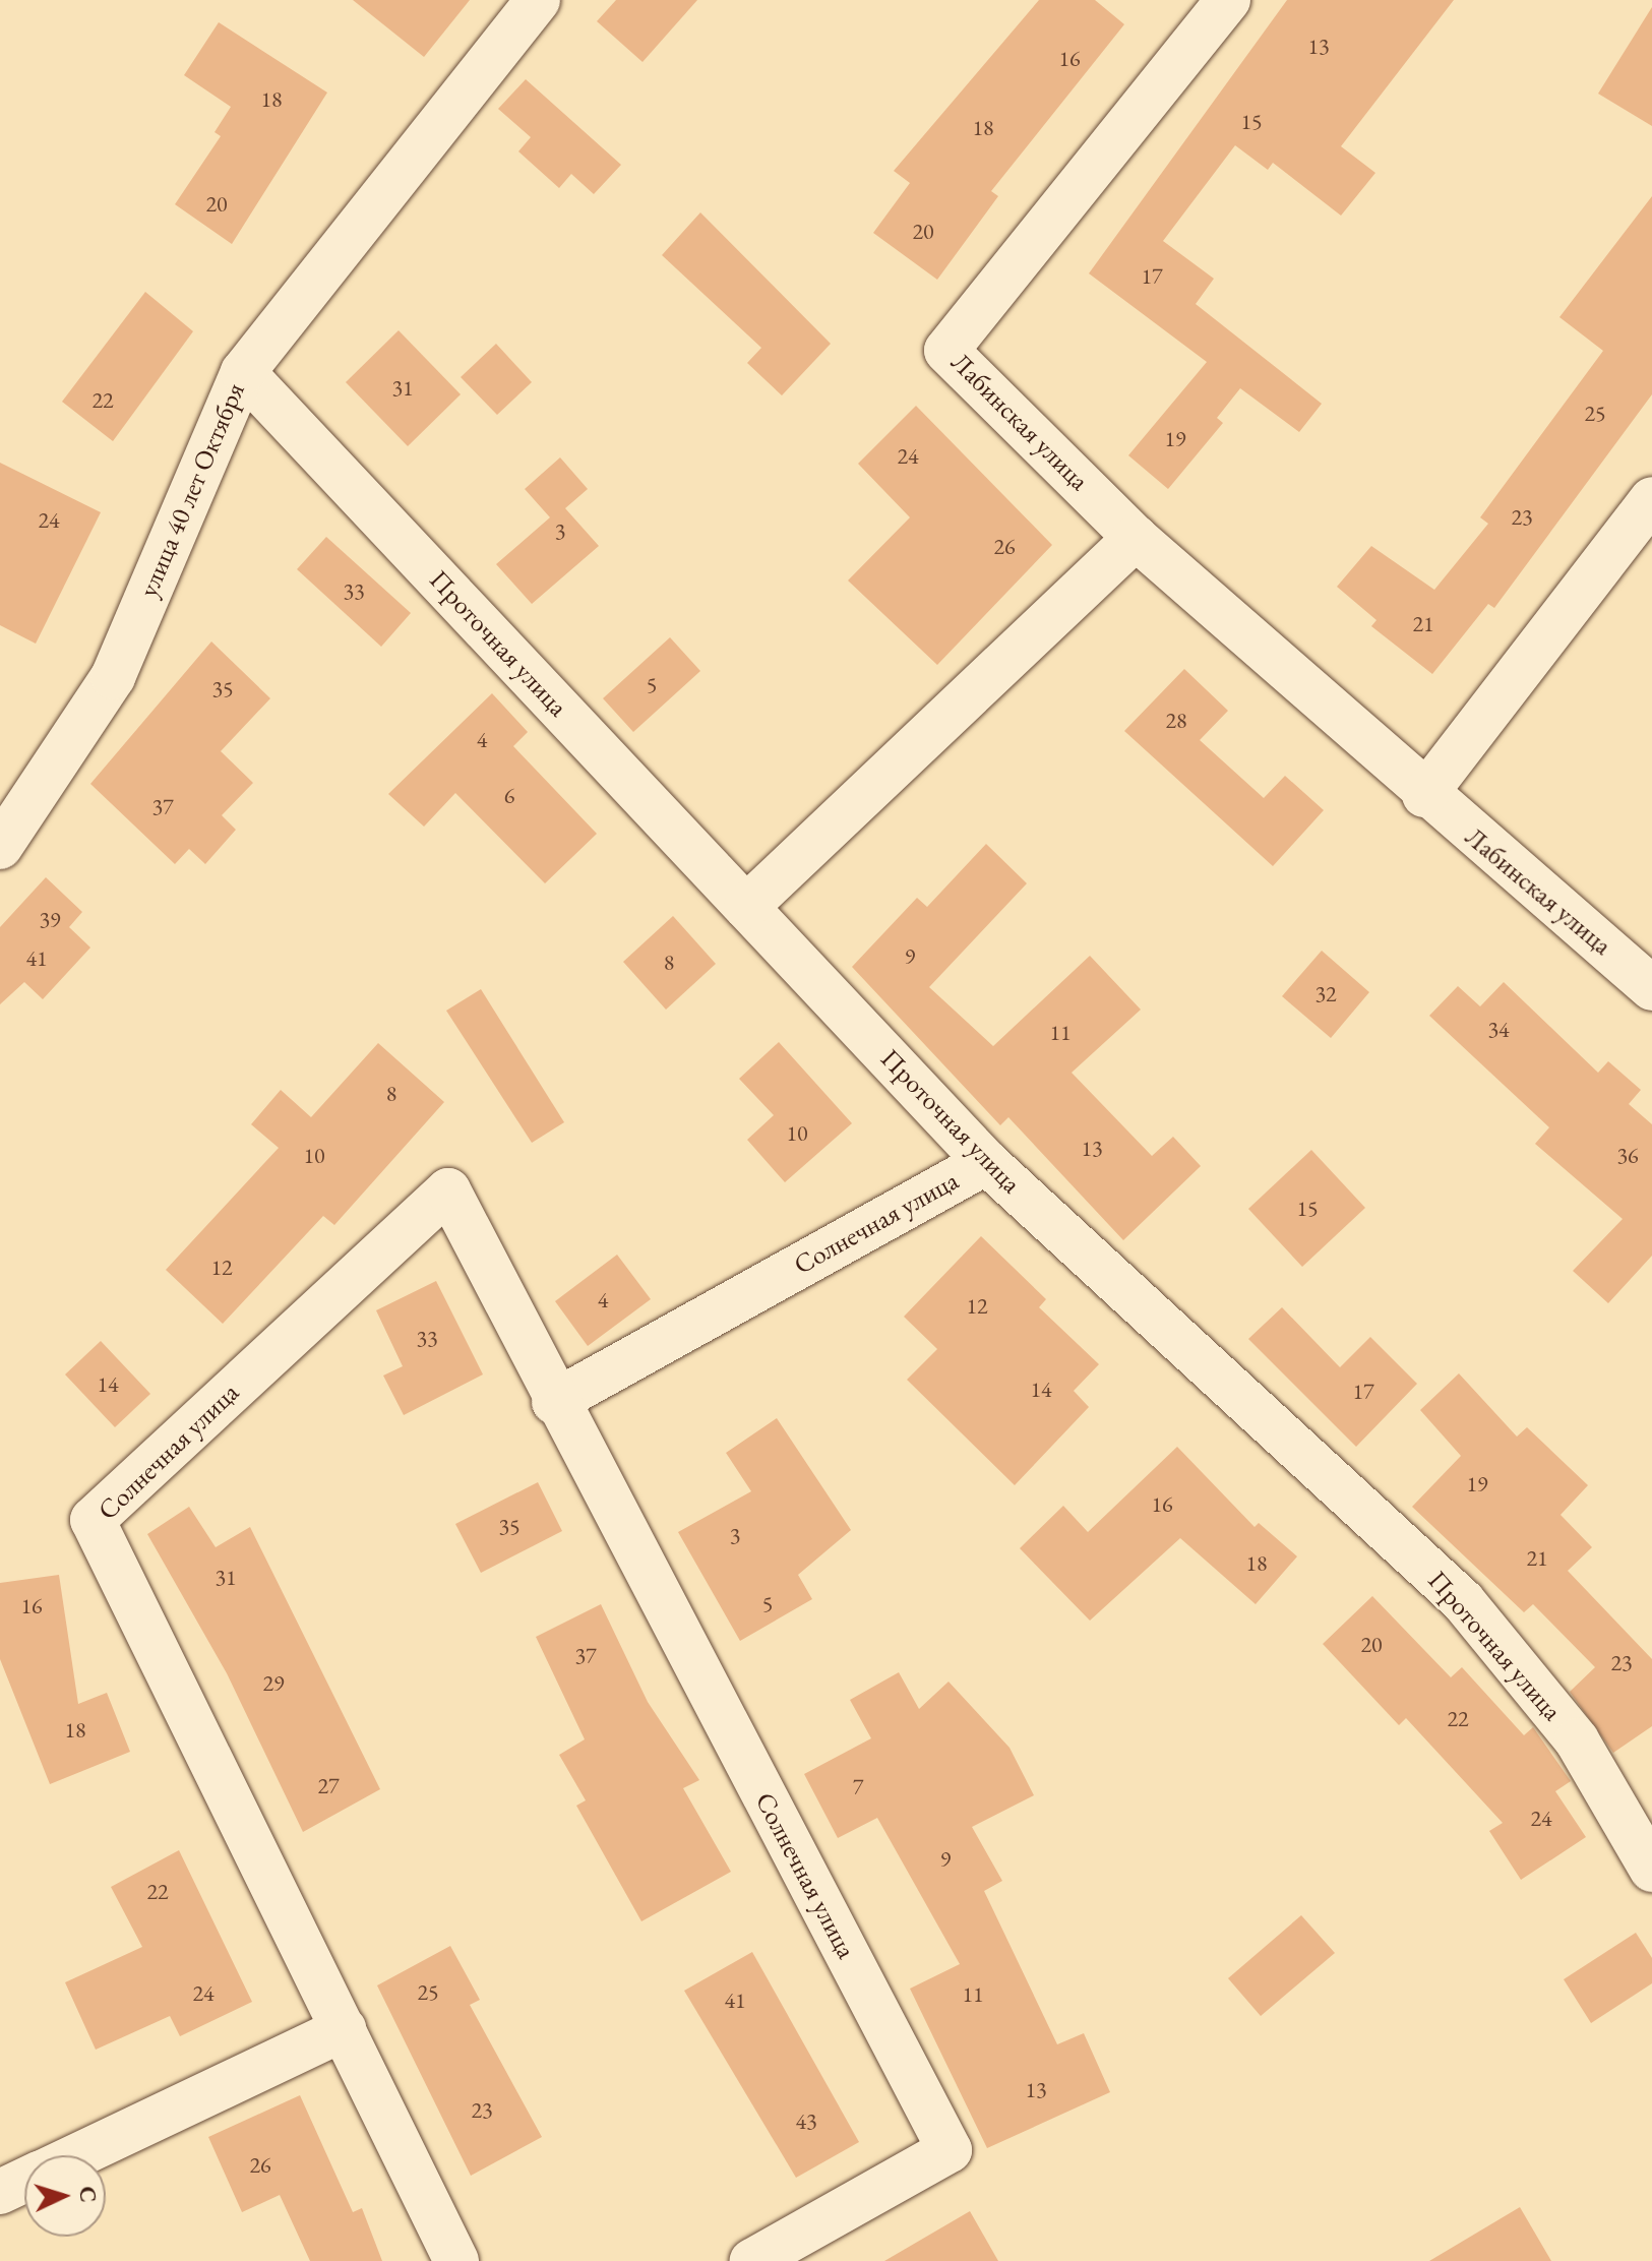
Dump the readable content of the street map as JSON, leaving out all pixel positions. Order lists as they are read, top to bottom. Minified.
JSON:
{"streets":{"street":["Лабинская улица","улица 40 лет Октября","Проточная улица","Солнечная улица"]},"crossings":[["улица 40 лет Октября","Проточная улица"],["Проточная улица","Солнечная улица"]],"house_numbers":["13","16","18","15","18","20","20","17","31","22","25","19","24","23","24","3","26","33","21","5","35","28","4","6","37","39","9","41","8","32","34","11","8","10","13","10","36","15","12","4","12","33","14","14","17","19","16","35","3","21","18","31","5","16","20","37","23","29","22","18","27","7","24","9","22","25","24","11","41","13","23","43","26"],"north":"right"}
